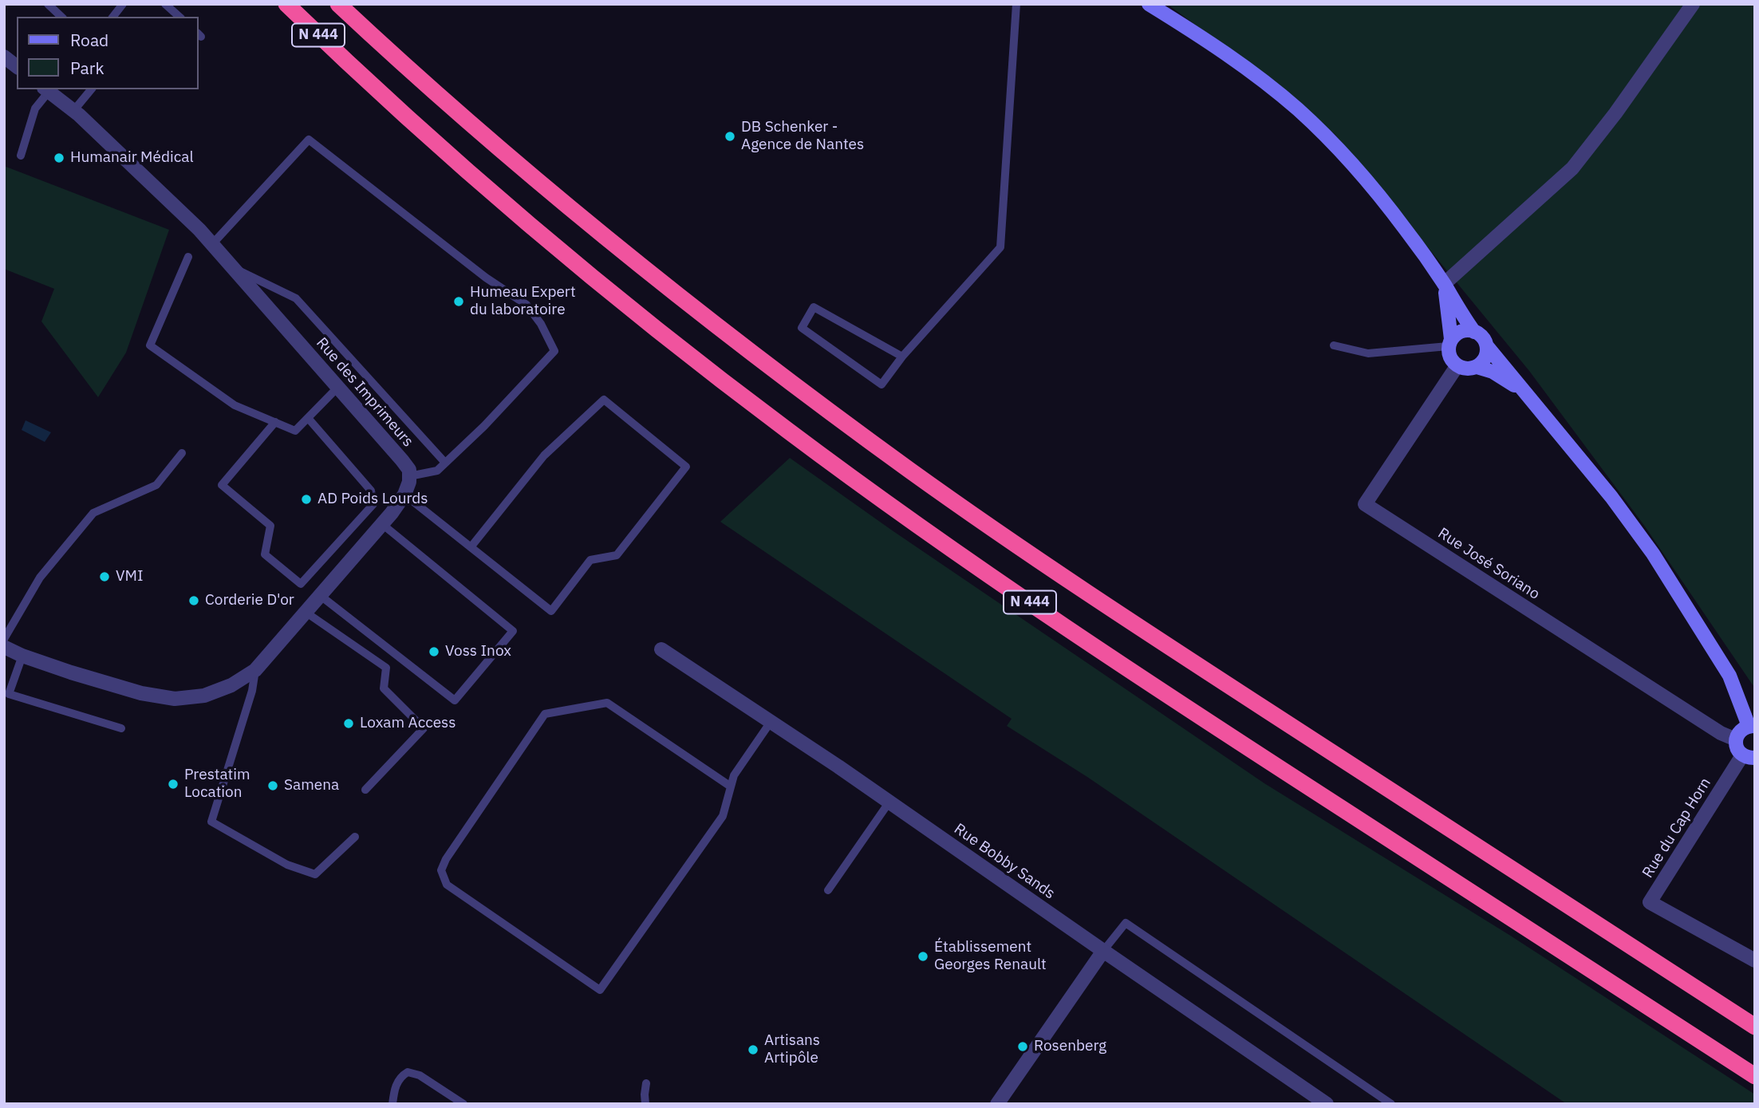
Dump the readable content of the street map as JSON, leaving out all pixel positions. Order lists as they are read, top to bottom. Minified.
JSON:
{"streets":{"highway":["N 444"],"street":["Rue des Imprimeurs","Rue José Soriano","Rue du Cap Horn","Rue Bobby Sands"]},"places":["DB Schenker - Agence de Nantes","Humanair Médical","Humeau Expert du laboratoire","AD Poids Lourds","VMI","Corderie D'or","Voss Inox","Loxam Access","Prestatim Location","Samena","Établissement Georges Renault","Rosenberg","Artisans Artipôle"],"legend":["Road","Park"]}
